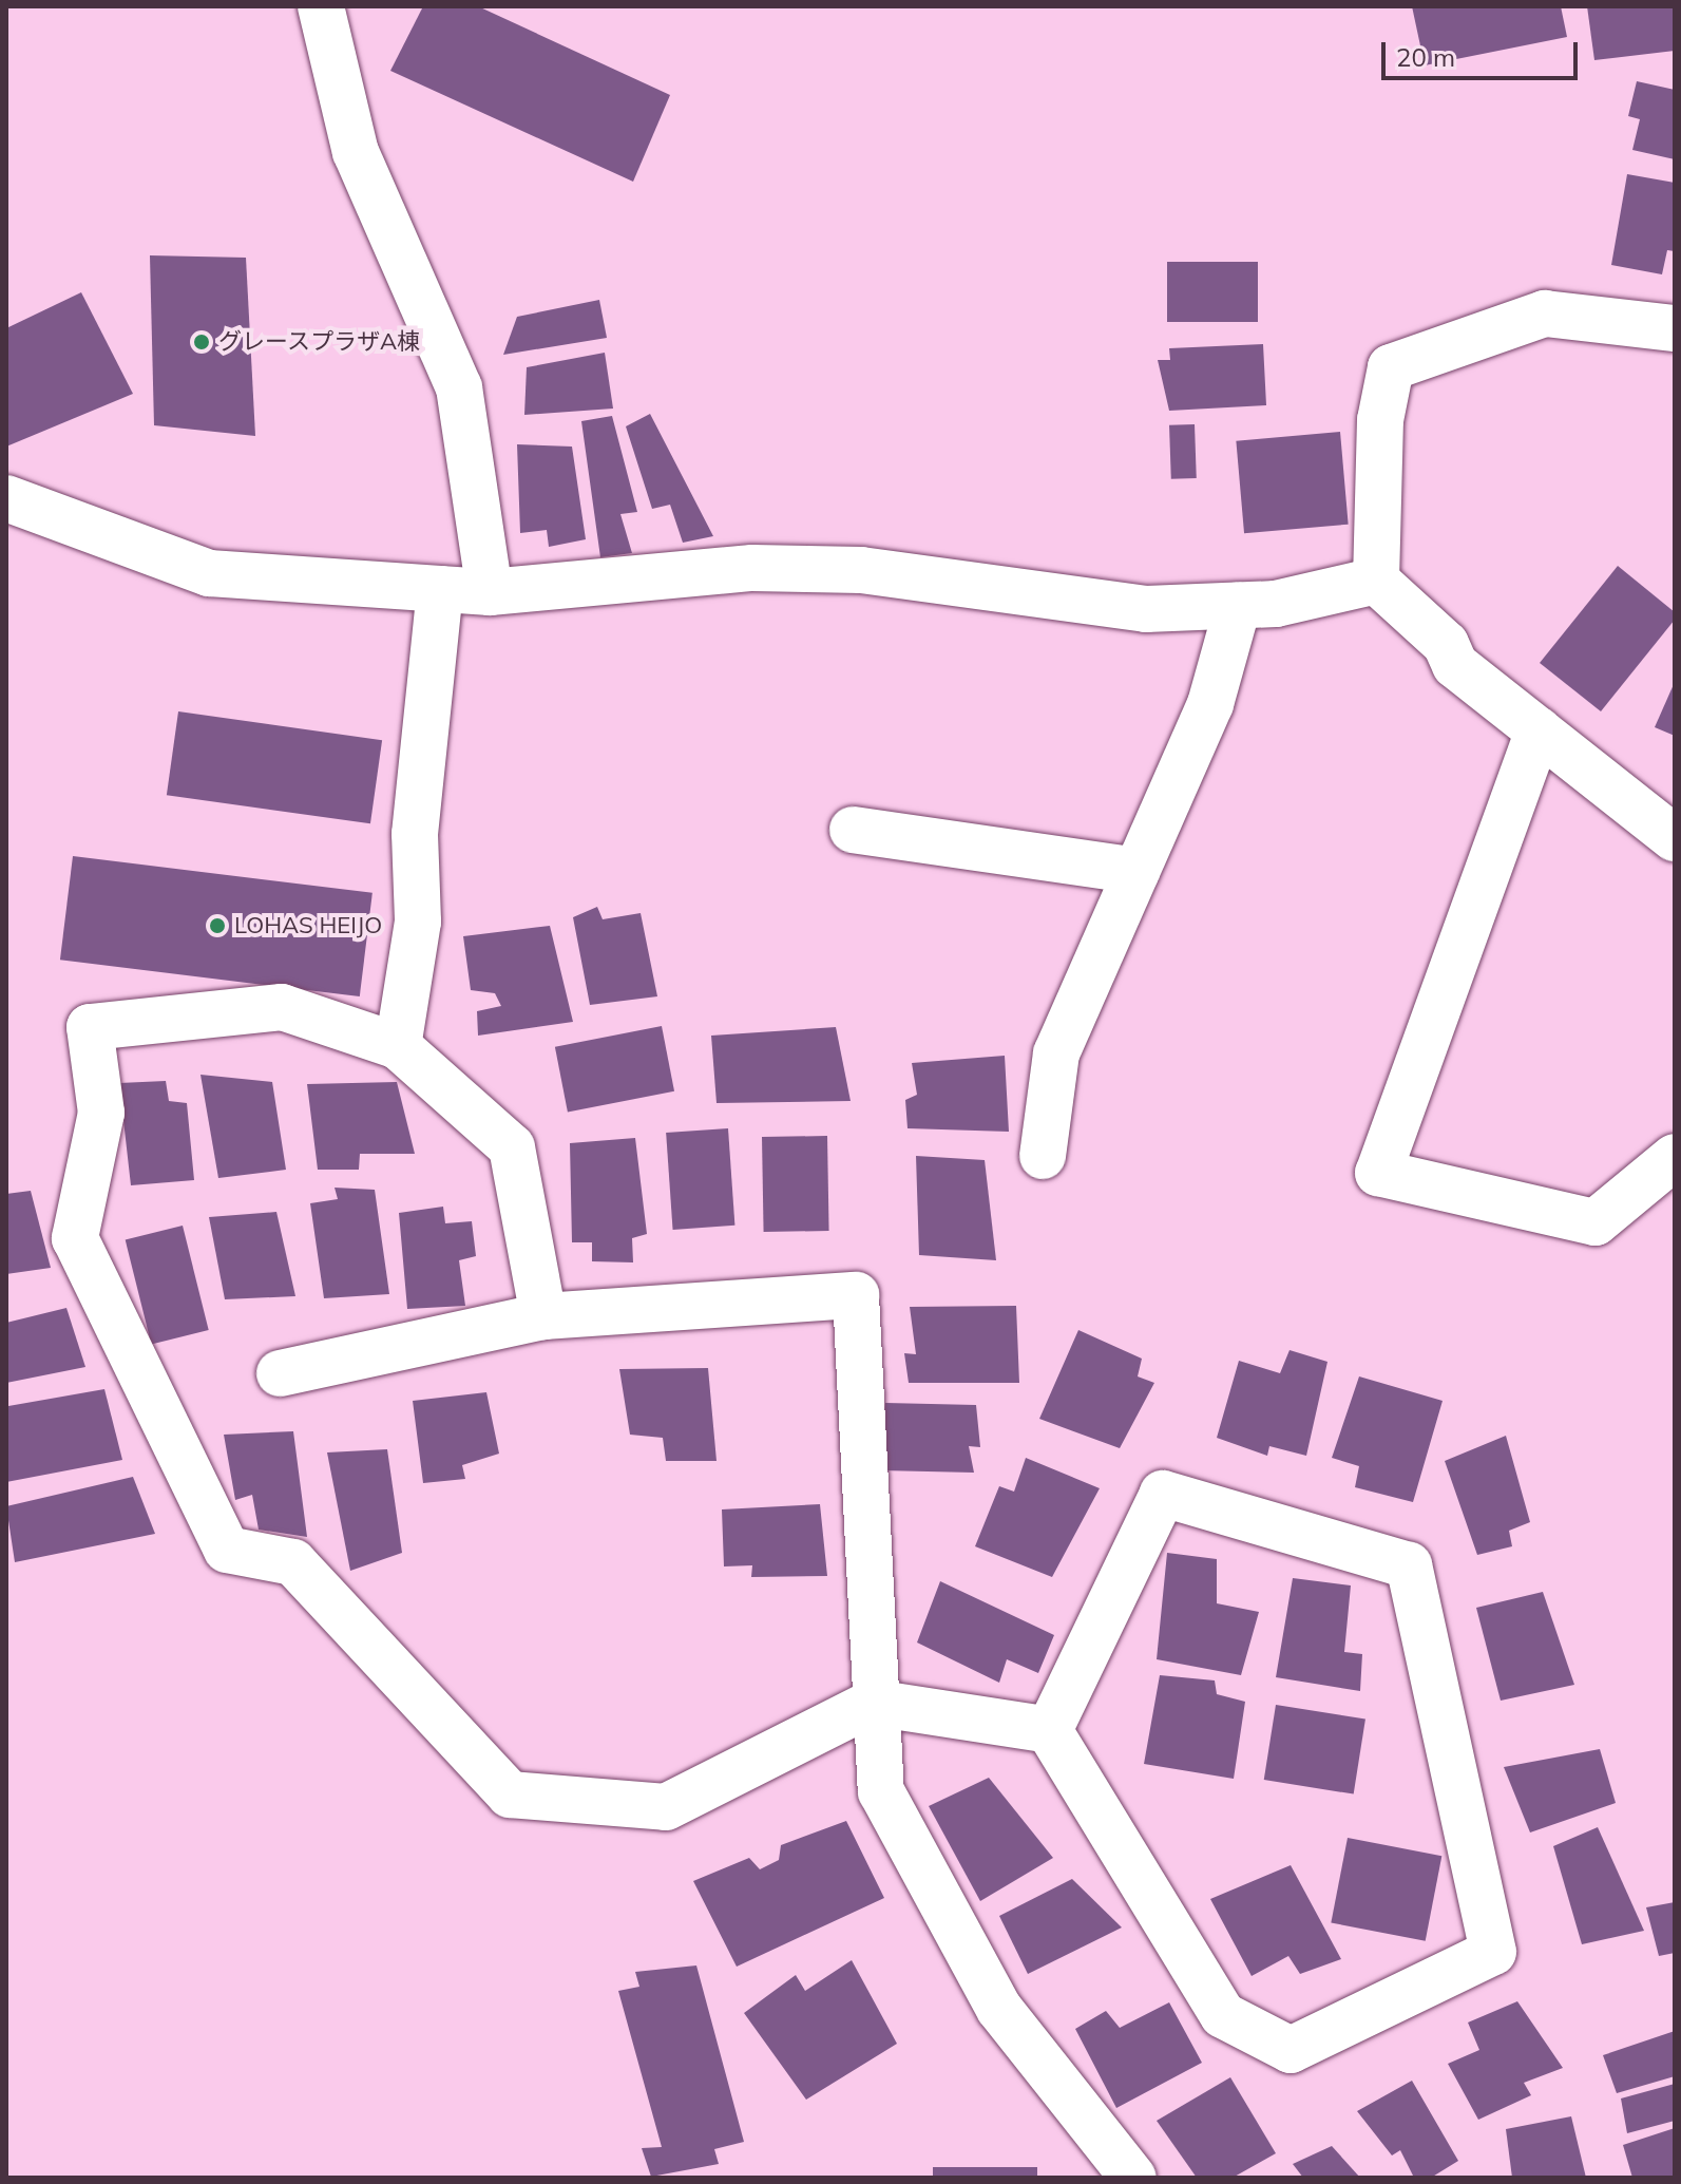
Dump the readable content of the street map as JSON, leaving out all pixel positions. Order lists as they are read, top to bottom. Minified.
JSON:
{"places":["グレースプラザA棟","LOHAS HEIJO"],"scale_bar":"20 m"}
